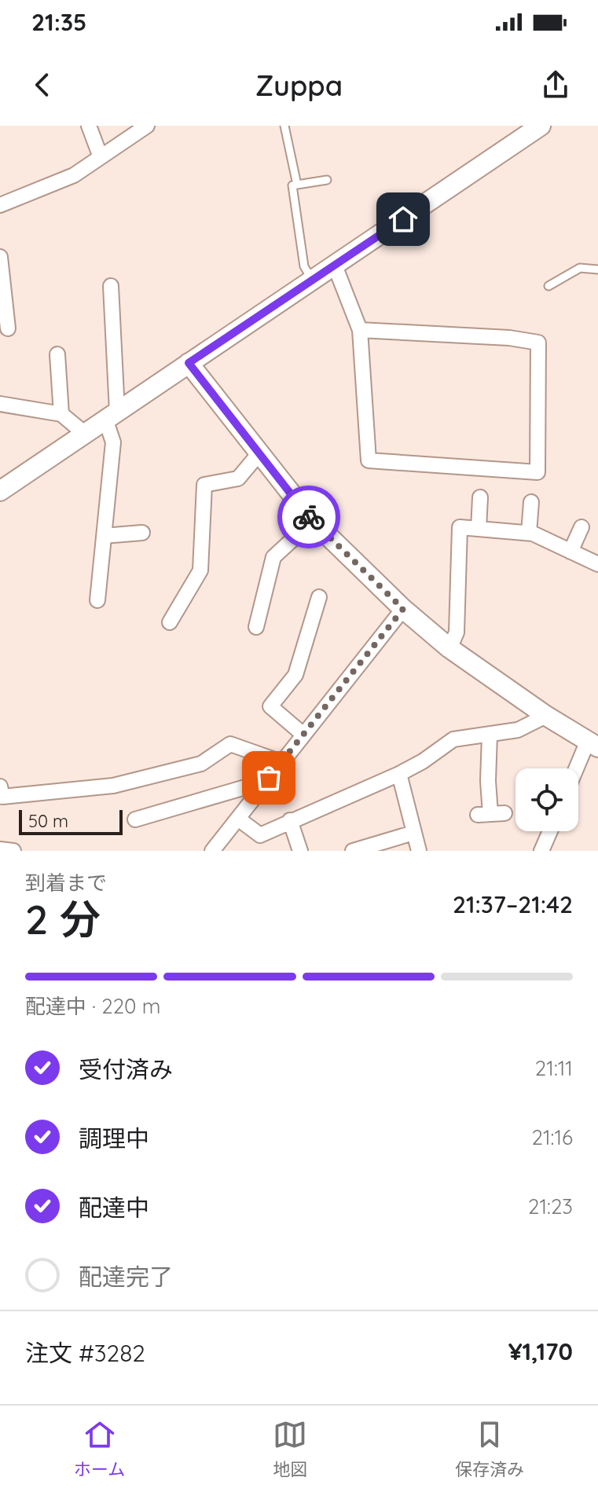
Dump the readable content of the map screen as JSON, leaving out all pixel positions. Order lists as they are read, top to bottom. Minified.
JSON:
{"scale_bar":"50 m","page":{"status":"21:35","header":"Zuppa","scale":"50 m","heading":["2 分","到着まで","21:37–21:42"],"panel":["注文 #3282","¥1,170"],"bar":"配達中 · 220 m","list":[["受付済み","21:11"],["調理中","21:16"],["配達中","21:23"],"配達完了"],"tabs":["ホーム","地図","保存済み"]}}
